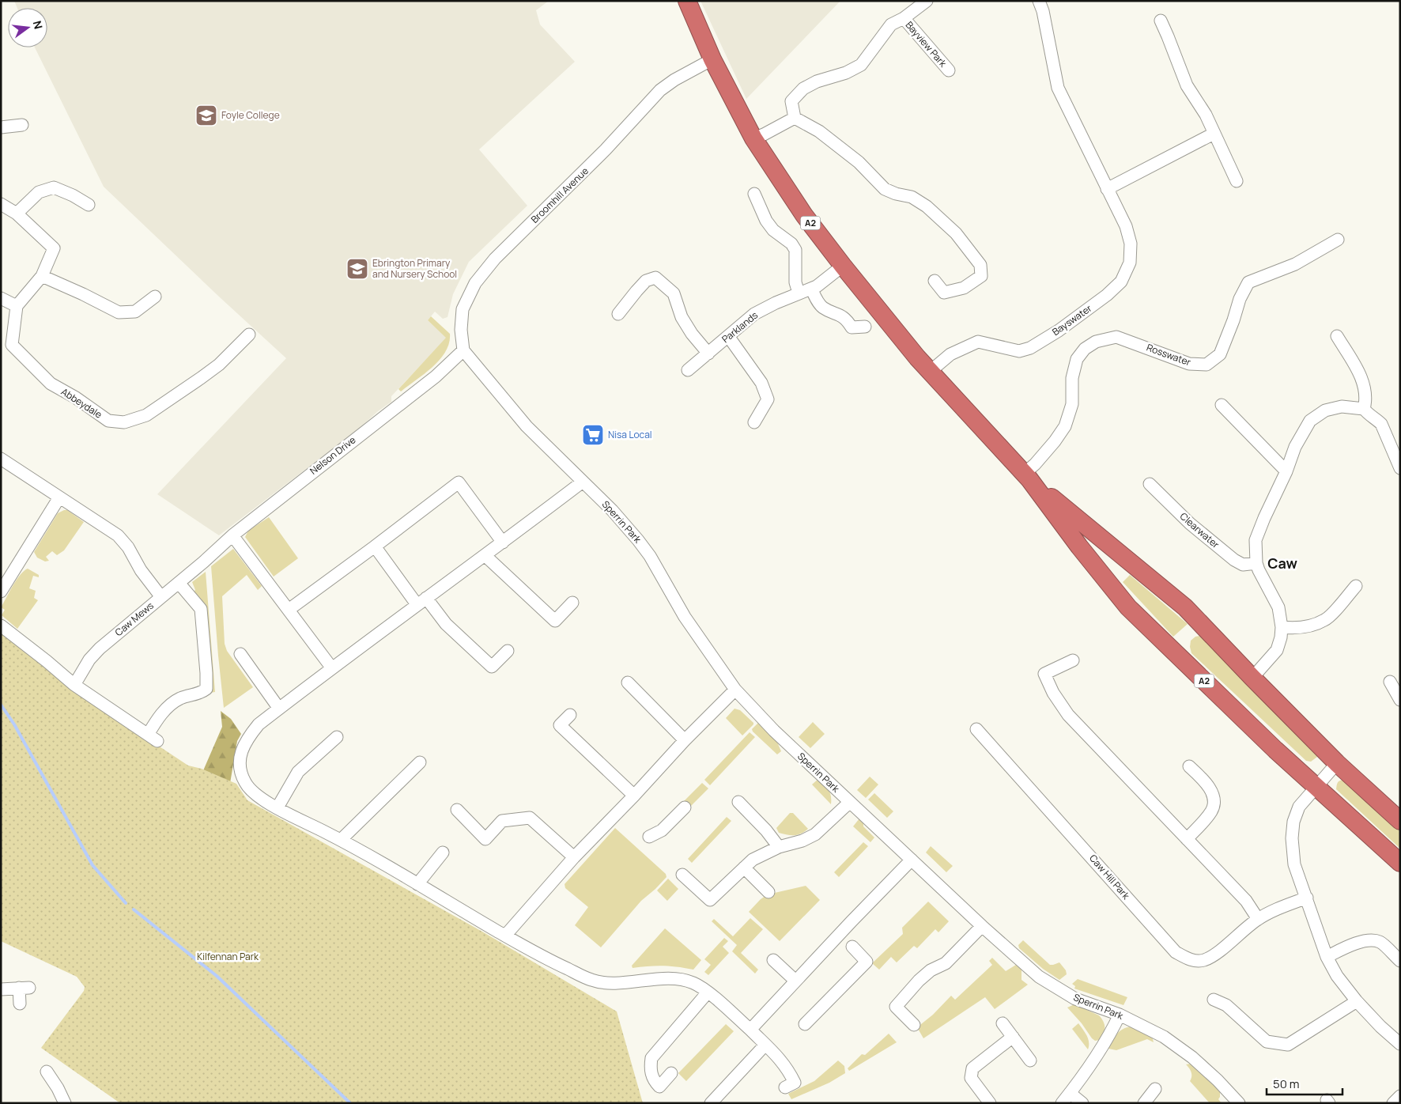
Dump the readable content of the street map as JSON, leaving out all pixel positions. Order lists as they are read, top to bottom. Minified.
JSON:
{"streets":{"highway":["A2"],"street":["Bayview Park","Broomhill Avenue","Bayswater","Parklands","Rosswater","Abbeydale","Nelson Drive","Sperrin Park","Clearwater","Caw Mews","Caw Hill Park"]},"crossings":[["Broomhill Avenue","A2"],["Broomhill Avenue","Nelson Drive"],["Broomhill Avenue","Sperrin Park"],["A2","Bayswater"],["A2","Parklands"],["A2","Rosswater"],["Nelson Drive","Sperrin Park"],["Nelson Drive","Caw Mews"]],"districts":["Caw"],"parks":["Kilfennan Park"],"places":{"school or university":["Foyle College","Ebrington Primary and Nursery School"],"supermarket":["Nisa Local"]},"scale_bar":"50 m","north":"right"}
